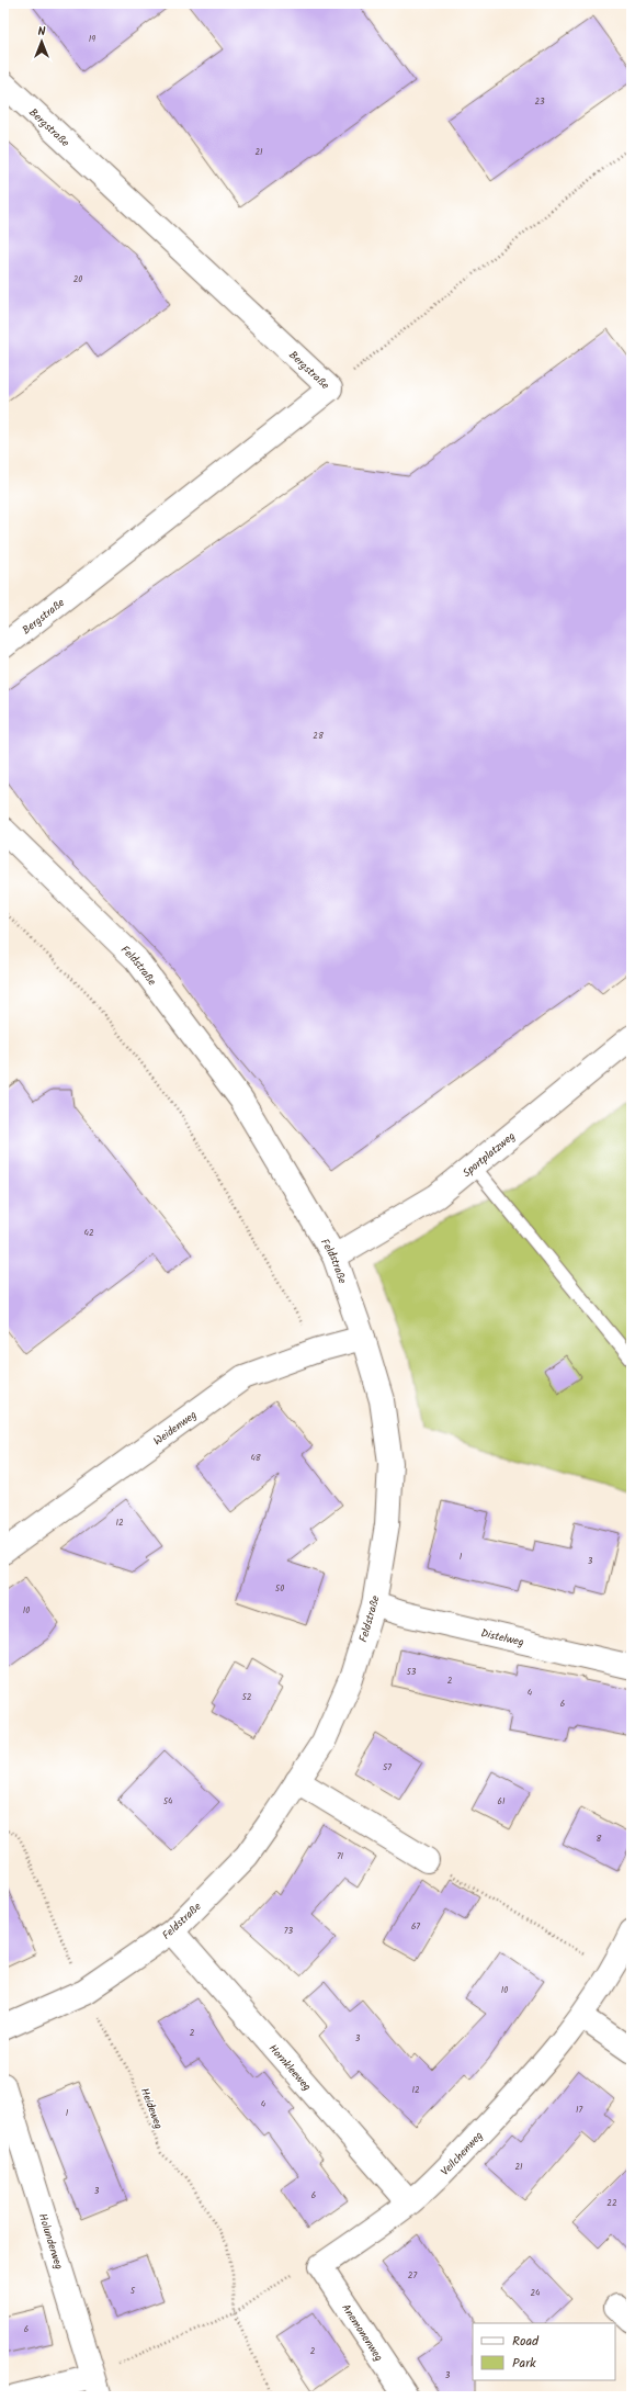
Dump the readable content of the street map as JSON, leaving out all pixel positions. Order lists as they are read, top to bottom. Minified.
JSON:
{"streets":{"street":["Bergstraße","Feldstraße","Sportplatzweg","Weidenweg","Distelweg","Hornkleeweg","Veilchenweg","Holunderweg","Anemonenweg"],"path":["Heideweg"]},"crossings":[["Feldstraße","Sportplatzweg"],["Feldstraße","Weidenweg"],["Feldstraße","Distelweg"],["Feldstraße","Hornkleeweg"],["Feldstraße","Heideweg"],["Hornkleeweg","Veilchenweg"],["Veilchenweg","Anemonenweg"]],"house_numbers":["19","23","21","20","28","42","48","12","1","3","50","10","53","2","4","52","6","57","54","61","8","71","67","73","10","2","3","12","4","17","1","21","3","6","22","27","5","24","6","2","3"],"legend":["Road","Park"],"north":"top"}
